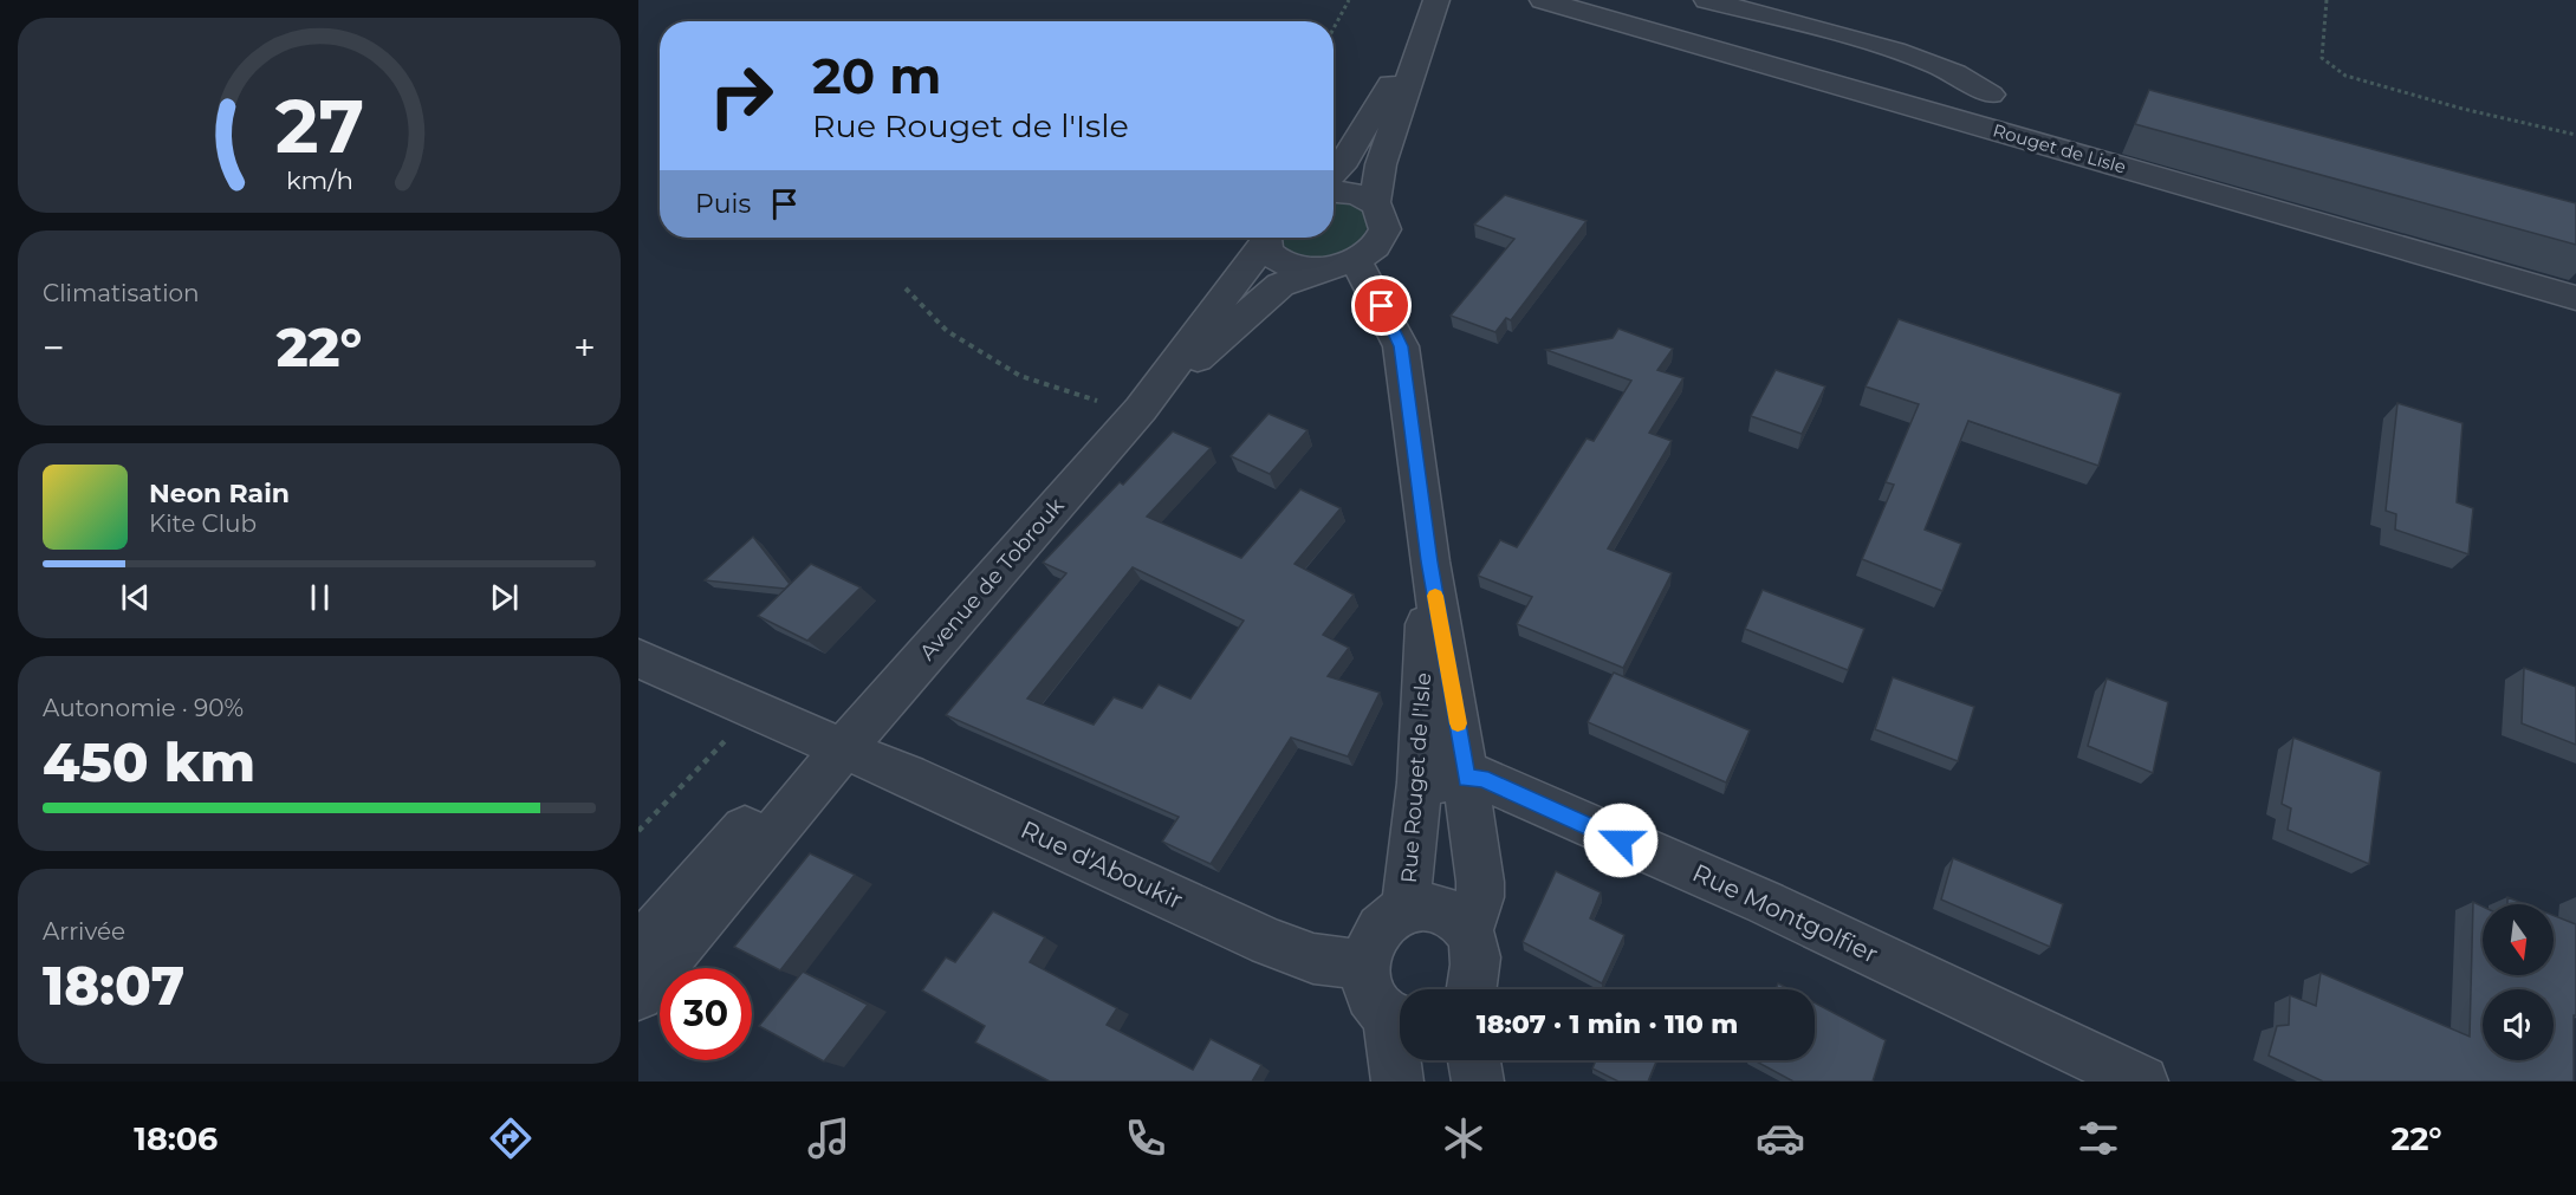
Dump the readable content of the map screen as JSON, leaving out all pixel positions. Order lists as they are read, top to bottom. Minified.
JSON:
{"streets":{"street":["Rouget de Lisle","Avenue de Tobrouk","Rue Rouget de l'Isle","Rue d'Aboukir","Rue Montgolfier"]},"crossings":[["Avenue de Tobrouk","Rue Rouget de l'Isle"],["Avenue de Tobrouk","Rue d'Aboukir"],["Rue Rouget de l'Isle","Rue Montgolfier"]],"north":"bottom","page":{"turn":["20 m","Rue Rouget de l'Isle"],"then":"Puis","tile":["Climatisation",["Autonomie · 90%","450 km"],["Arrivée","18:07"]],"heat":["−","22°","+"],"song":["Neon Rain","Kite Club"],"limit":"30","trip":"18:07 · 1 min · 110 m","tabs":["18:06","22°"],"gauge":["27","km/h"]}}
